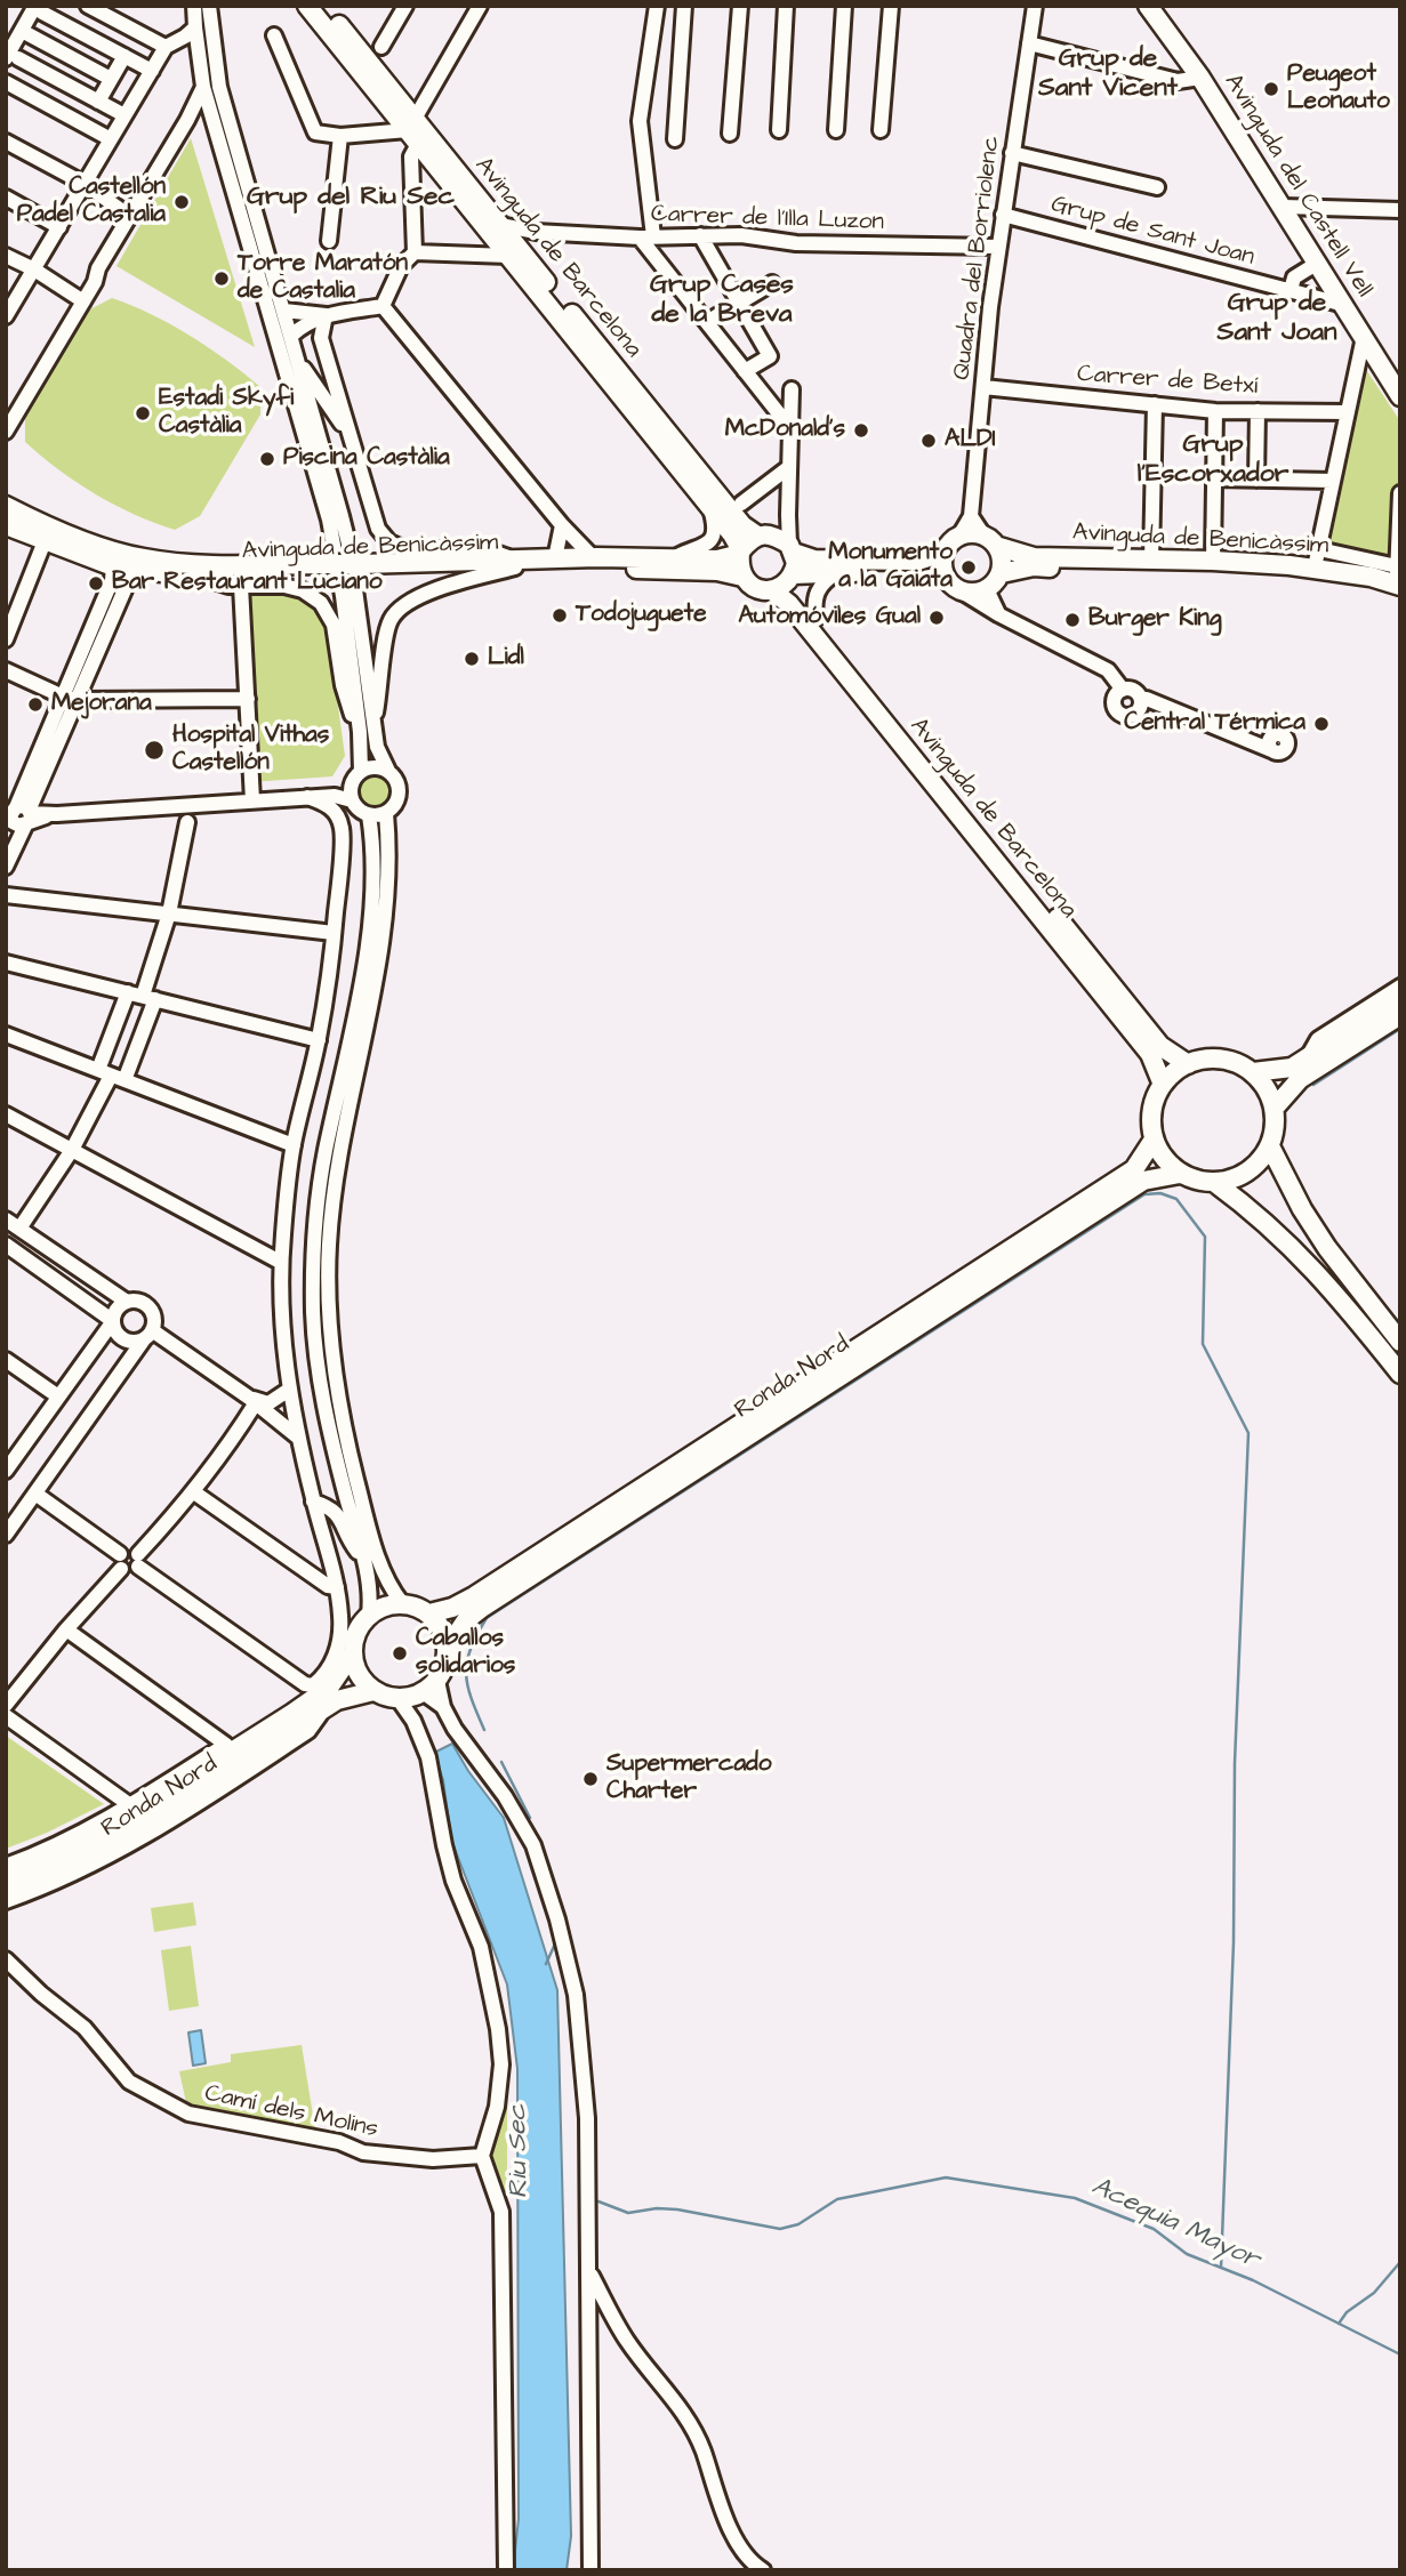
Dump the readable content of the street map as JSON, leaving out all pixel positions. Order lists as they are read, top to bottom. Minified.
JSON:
{"streets":{"main road":["Avinguda del Castell Vell","Avinguda de Barcelona","Avinguda de Benicàssim","Ronda Nord"],"street":["Carrer de l'Illa Luzon","Grup de Sant Joan","Quadra del Borriolenc","Carrer de Betxí","Camí dels Molins"]},"crossings":[["Avinguda del Castell Vell","Grup de Sant Joan"],["Carrer de l'Illa Luzon","Avinguda de Barcelona"],["Carrer de l'Illa Luzon","Quadra del Borriolenc"],["Grup de Sant Joan","Quadra del Borriolenc"],["Avinguda de Barcelona","Avinguda de Benicàssim"],["Avinguda de Barcelona","Ronda Nord"],["Quadra del Borriolenc","Carrer de Betxí"],["Quadra del Borriolenc","Avinguda de Benicàssim"]],"districts":["Grup de Sant Vicent","Grup del Riu Sec","Grup Cases de la Breva","Grup de Sant Joan","Grup l'Escorxador"],"water":["Riu Sec","Acequia Mayor"],"places":["Peugeot Leonauto","Castellón Padel Castalia","Torre Maratón de Castalia","Estadi Skyfi Castàlia","McDonald's","ALDI","Piscina Castàlia","Monumento a la Gaiata","Bar Restaurant Luciano","Todojuguete","Automóviles Gual","Burger King","Lidl","Mejorana","Central Térmica","Hospital Vithas Castellón","Caballos solidarios","Supermercado Charter"]}
